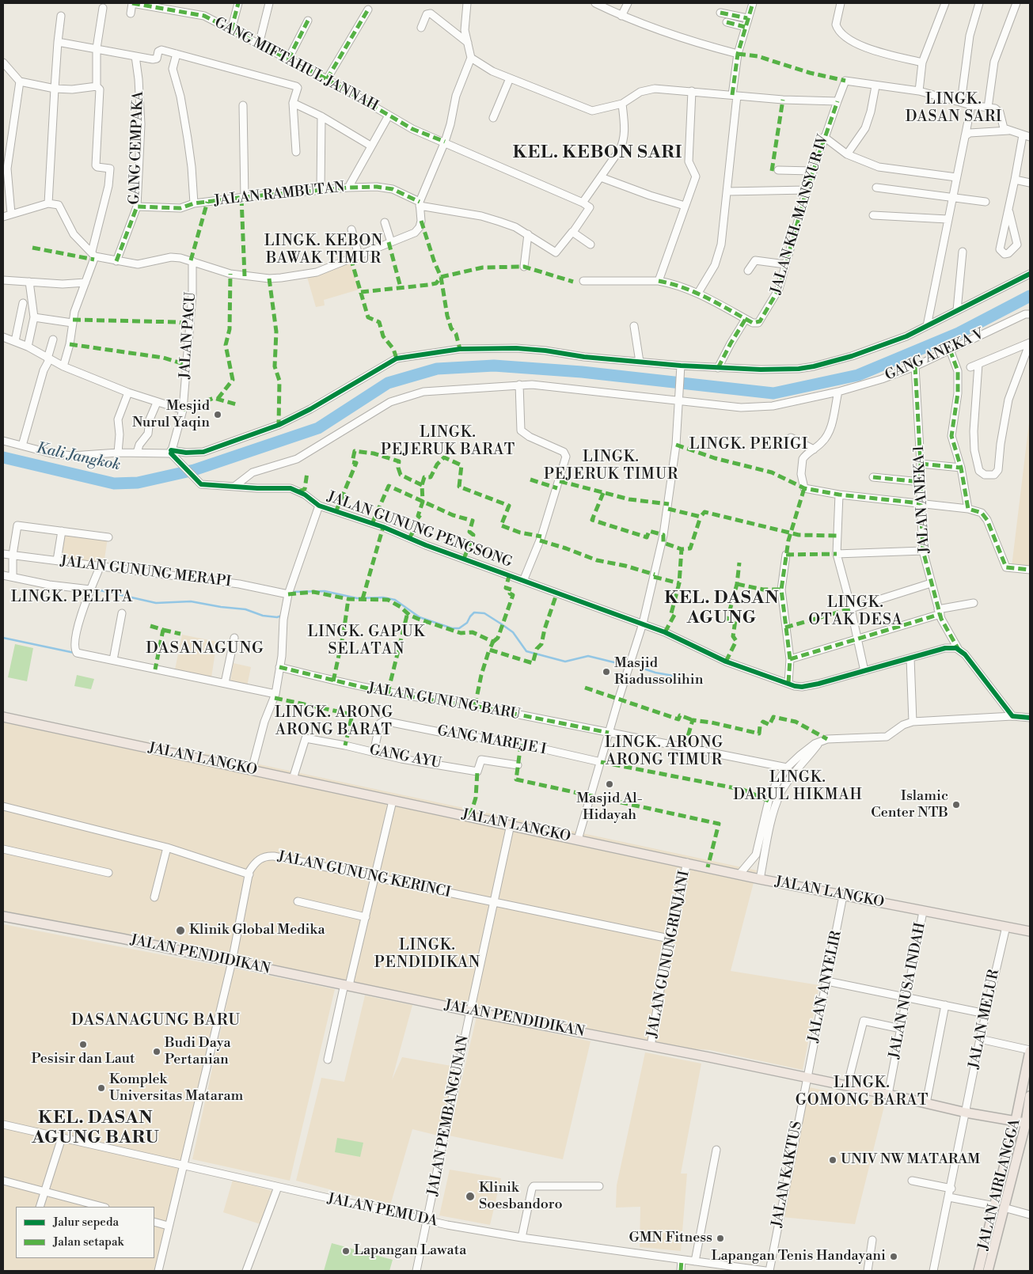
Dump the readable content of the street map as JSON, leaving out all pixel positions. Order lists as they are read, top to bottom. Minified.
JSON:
{"streets":{"main road":["JALAN LANGKO","JALAN PENDIDIKAN","JALAN AIRLANGGA"],"street":["GANG MIFTAHUL JANNAH","GANG CEMPAKA","JALAN RAMBUTAN","JALAN KH. MANSYUR IV","JALAN PACU","GANG ANEKA V","JALAN ANEKA 1","JALAN GUNUNG PENGSONG","JALAN GUNUNG MERAPI","JALAN GUNUNG BARU","GANG MAREJE I","GANG AYU","JALAN GUNUNG KERINCI","JALAN GUNUNGRINJANI","JALAN ANYELIR","JALAN NUSA INDAH","JALAN MELUR","JALAN PEMBANGUNAN","JALAN KAKTUS","JALAN PEMUDA"]},"crossings":[["GANG CEMPAKA","JALAN RAMBUTAN"],["JALAN PACU","JALAN GUNUNG PENGSONG"],["GANG ANEKA V","JALAN ANEKA 1"],["GANG ANEKA V","JALAN GUNUNG PENGSONG"],["JALAN ANEKA 1","JALAN GUNUNG PENGSONG"],["GANG MAREJE I","GANG AYU"],["GANG AYU","JALAN LANGKO"],["JALAN LANGKO","JALAN GUNUNGRINJANI"],["JALAN LANGKO","JALAN ANYELIR"],["JALAN LANGKO","JALAN NUSA INDAH"],["JALAN LANGKO","JALAN MELUR"],["JALAN LANGKO","JALAN PEMBANGUNAN"],["JALAN GUNUNG KERINCI","JALAN GUNUNGRINJANI"],["JALAN GUNUNG KERINCI","JALAN PEMBANGUNAN"],["JALAN GUNUNGRINJANI","JALAN PENDIDIKAN"],["JALAN PENDIDIKAN","JALAN ANYELIR"],["JALAN PENDIDIKAN","JALAN NUSA INDAH"],["JALAN PENDIDIKAN","JALAN MELUR"],["JALAN PENDIDIKAN","JALAN PEMBANGUNAN"],["JALAN PENDIDIKAN","JALAN KAKTUS"],["JALAN PENDIDIKAN","JALAN AIRLANGGA"],["JALAN ANYELIR","JALAN KAKTUS"],["JALAN PEMBANGUNAN","JALAN PEMUDA"]],"districts":["LINGK. DASAN SARI","KEL. KEBON SARI","LINGK. KEBON BAWAK TIMUR","LINGK. PEJERUK BARAT","LINGK. PERIGI","LINGK. PEJERUK TIMUR","LINGK. PELITA","KEL. DASAN AGUNG","LINGK. OTAK DESA","LINGK. GAPUK SELATAN","DASANAGUNG","LINGK. ARONG ARONG BARAT","LINGK. ARONG ARONG TIMUR","LINGK. DARUL HIKMAH","LINGK. PENDIDIKAN","DASANAGUNG BARU","LINGK. GOMONG BARAT","KEL. DASAN AGUNG BARU"],"water":["Kali Jangkok"],"places":["Mesjid Nurul Yaqin","Masjid Riadussolihin","Masjid Al- Hidayah","Islamic Center NTB","Klinik Global Medika","Pesisir dan Laut","Budi Daya Pertanian","Komplek Universitas Mataram","UNIV NW MATARAM","Klinik Soesbandoro","GMN Fitness","Lapangan Lawata","Lapangan Tenis Handayani"],"legend":["Jalur sepeda","Jalan setapak"]}
